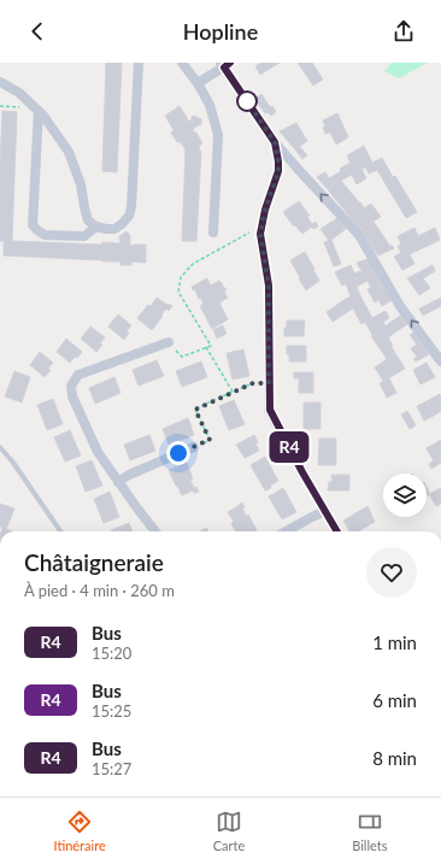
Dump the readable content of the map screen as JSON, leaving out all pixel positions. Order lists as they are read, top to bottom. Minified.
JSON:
{"lines":["bus line R4"],"page":{"header":"Hopline","on_map":"R4","heading":["Châtaigneraie","À pied · 4 min · 260 m"],"list":[{"mark":"R4","name":"Bus","note":"15:20","value":"1 min"},{"mark":"R4","name":"Bus","note":"15:25","value":"6 min"},{"mark":"R4","name":"Bus","note":"15:27","value":"8 min"}],"tabs":["Itinéraire","Carte","Billets"]}}
